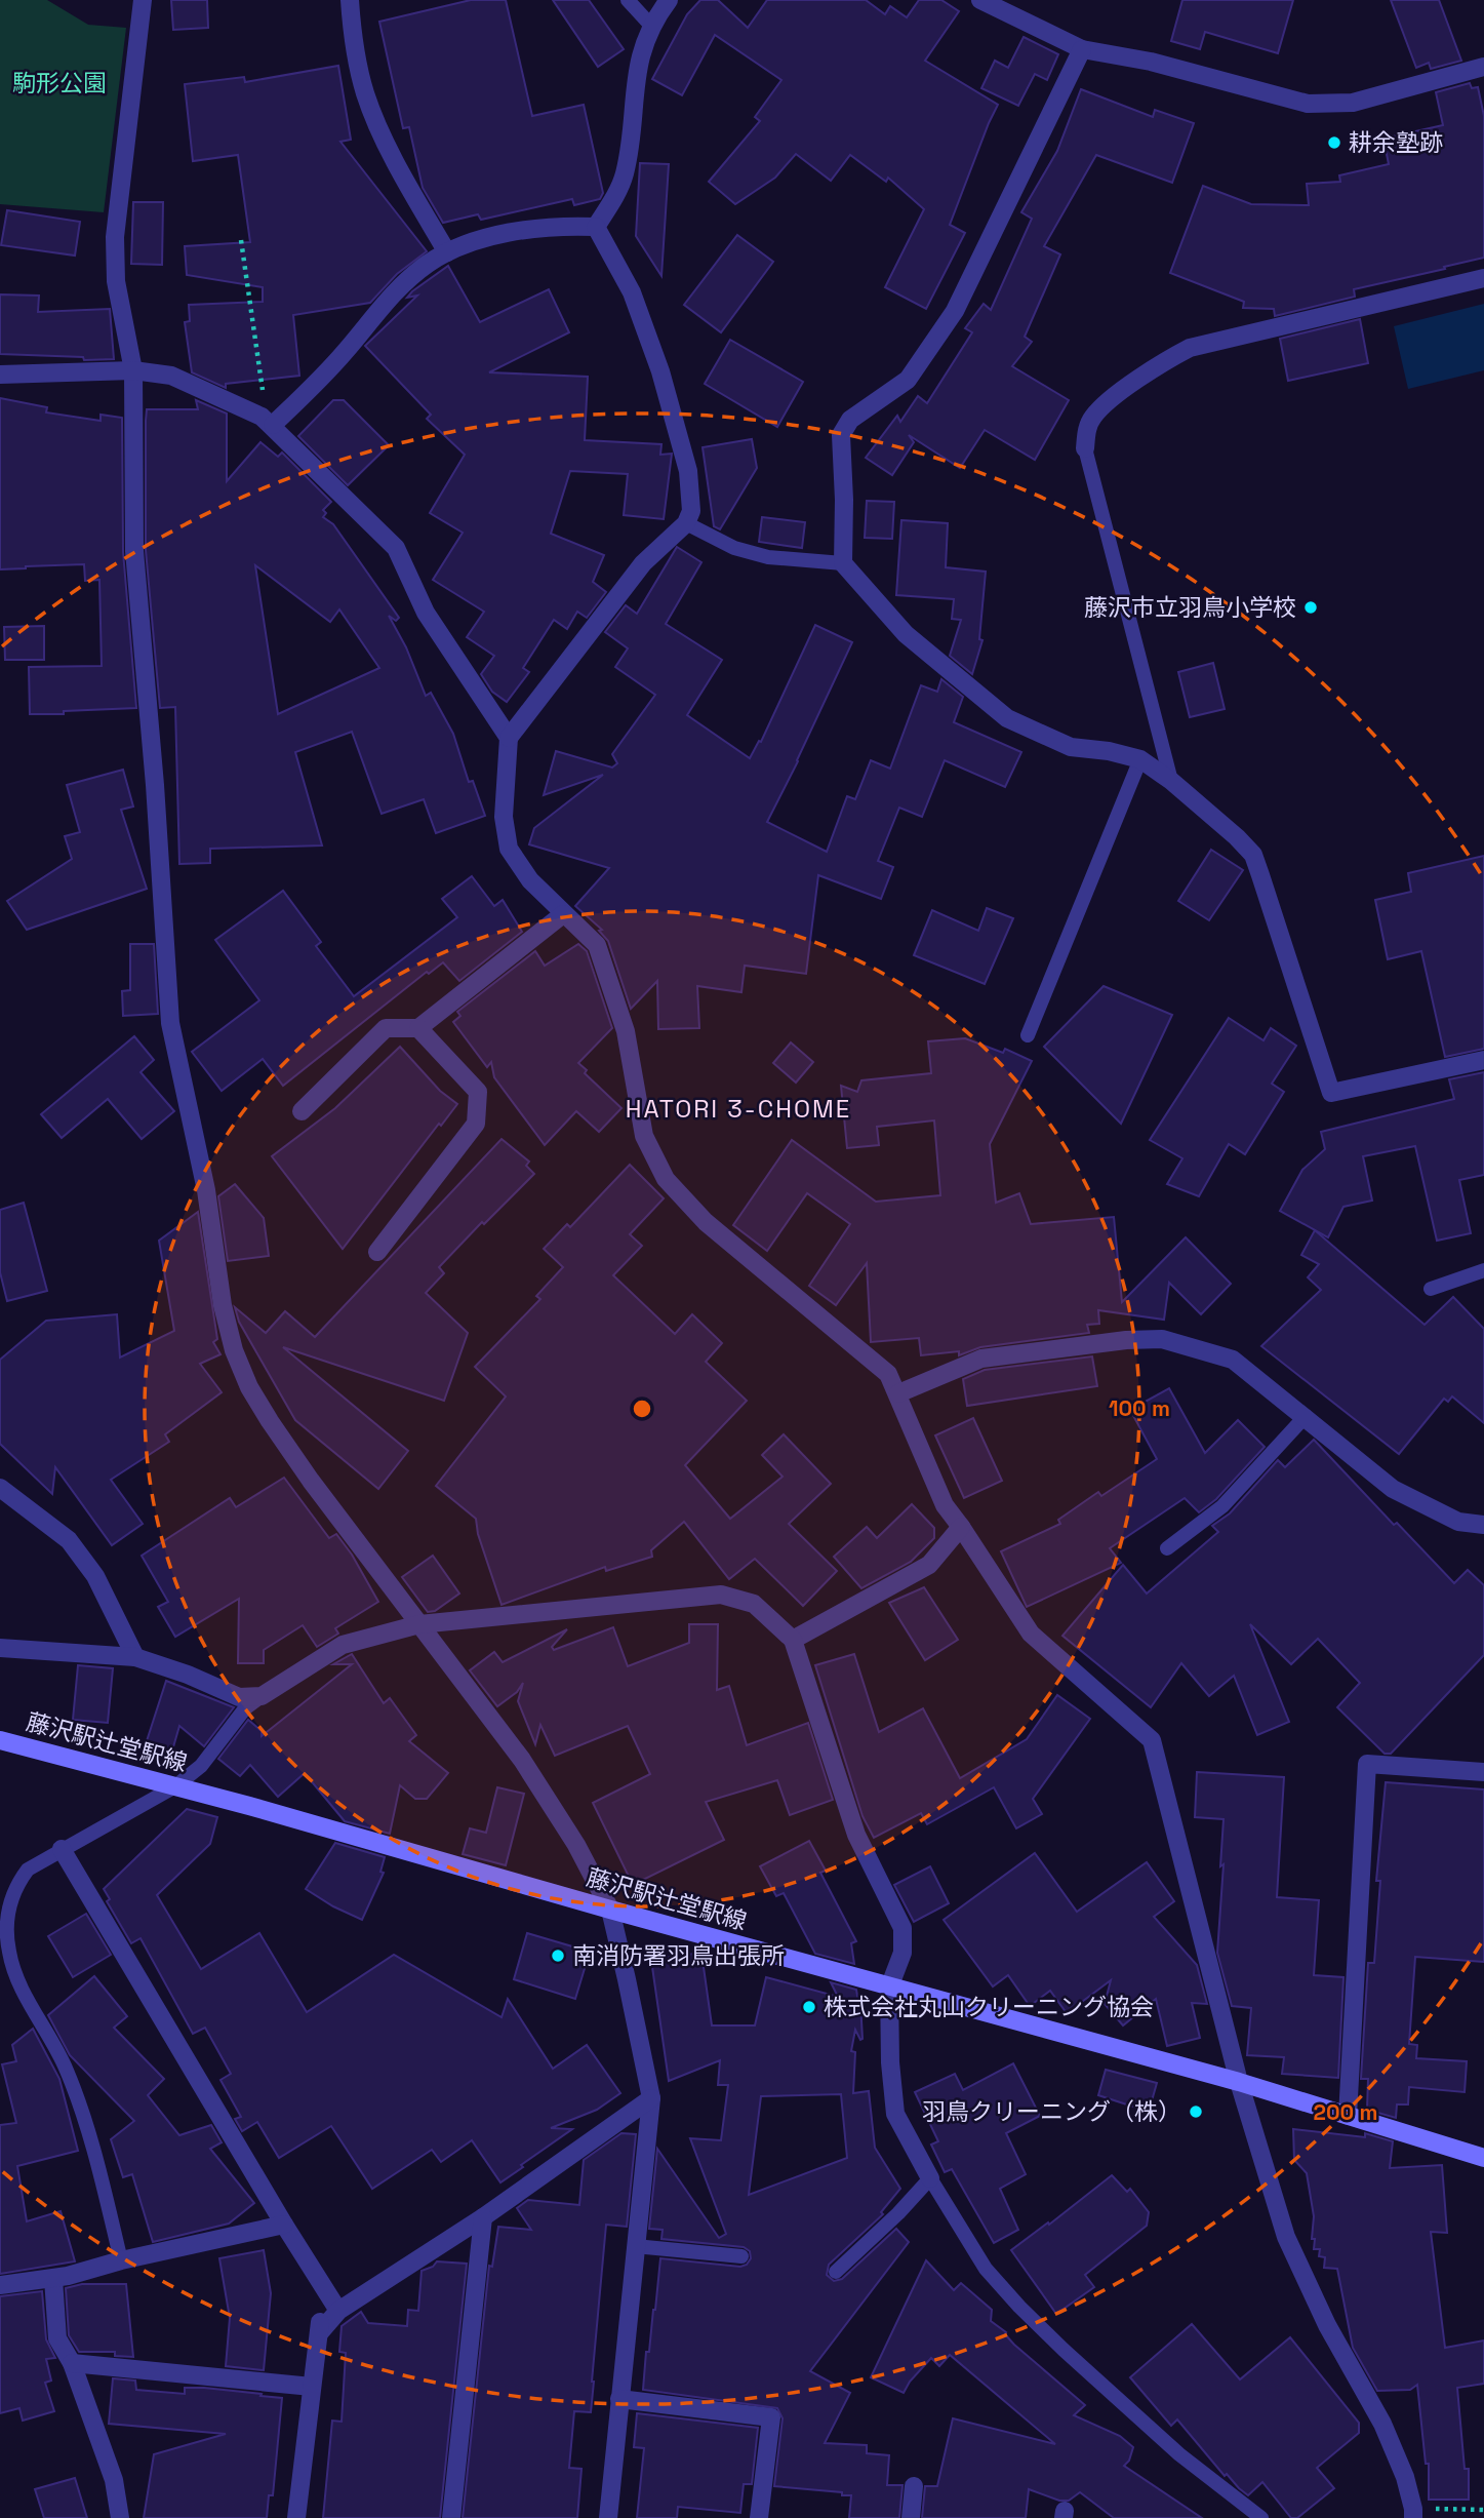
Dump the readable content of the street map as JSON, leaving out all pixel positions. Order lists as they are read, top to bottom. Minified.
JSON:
{"streets":{"main road":["藤沢駅辻堂駅線"]},"districts":["HATORI 3-CHOME"],"parks":["駒形公園"],"places":["耕余塾跡","藤沢市立羽鳥小学校","南消防署羽鳥出張所","株式会社丸山クリーニング協会","羽鳥クリーニング（株）"],"rings":["100 m","200 m"]}
